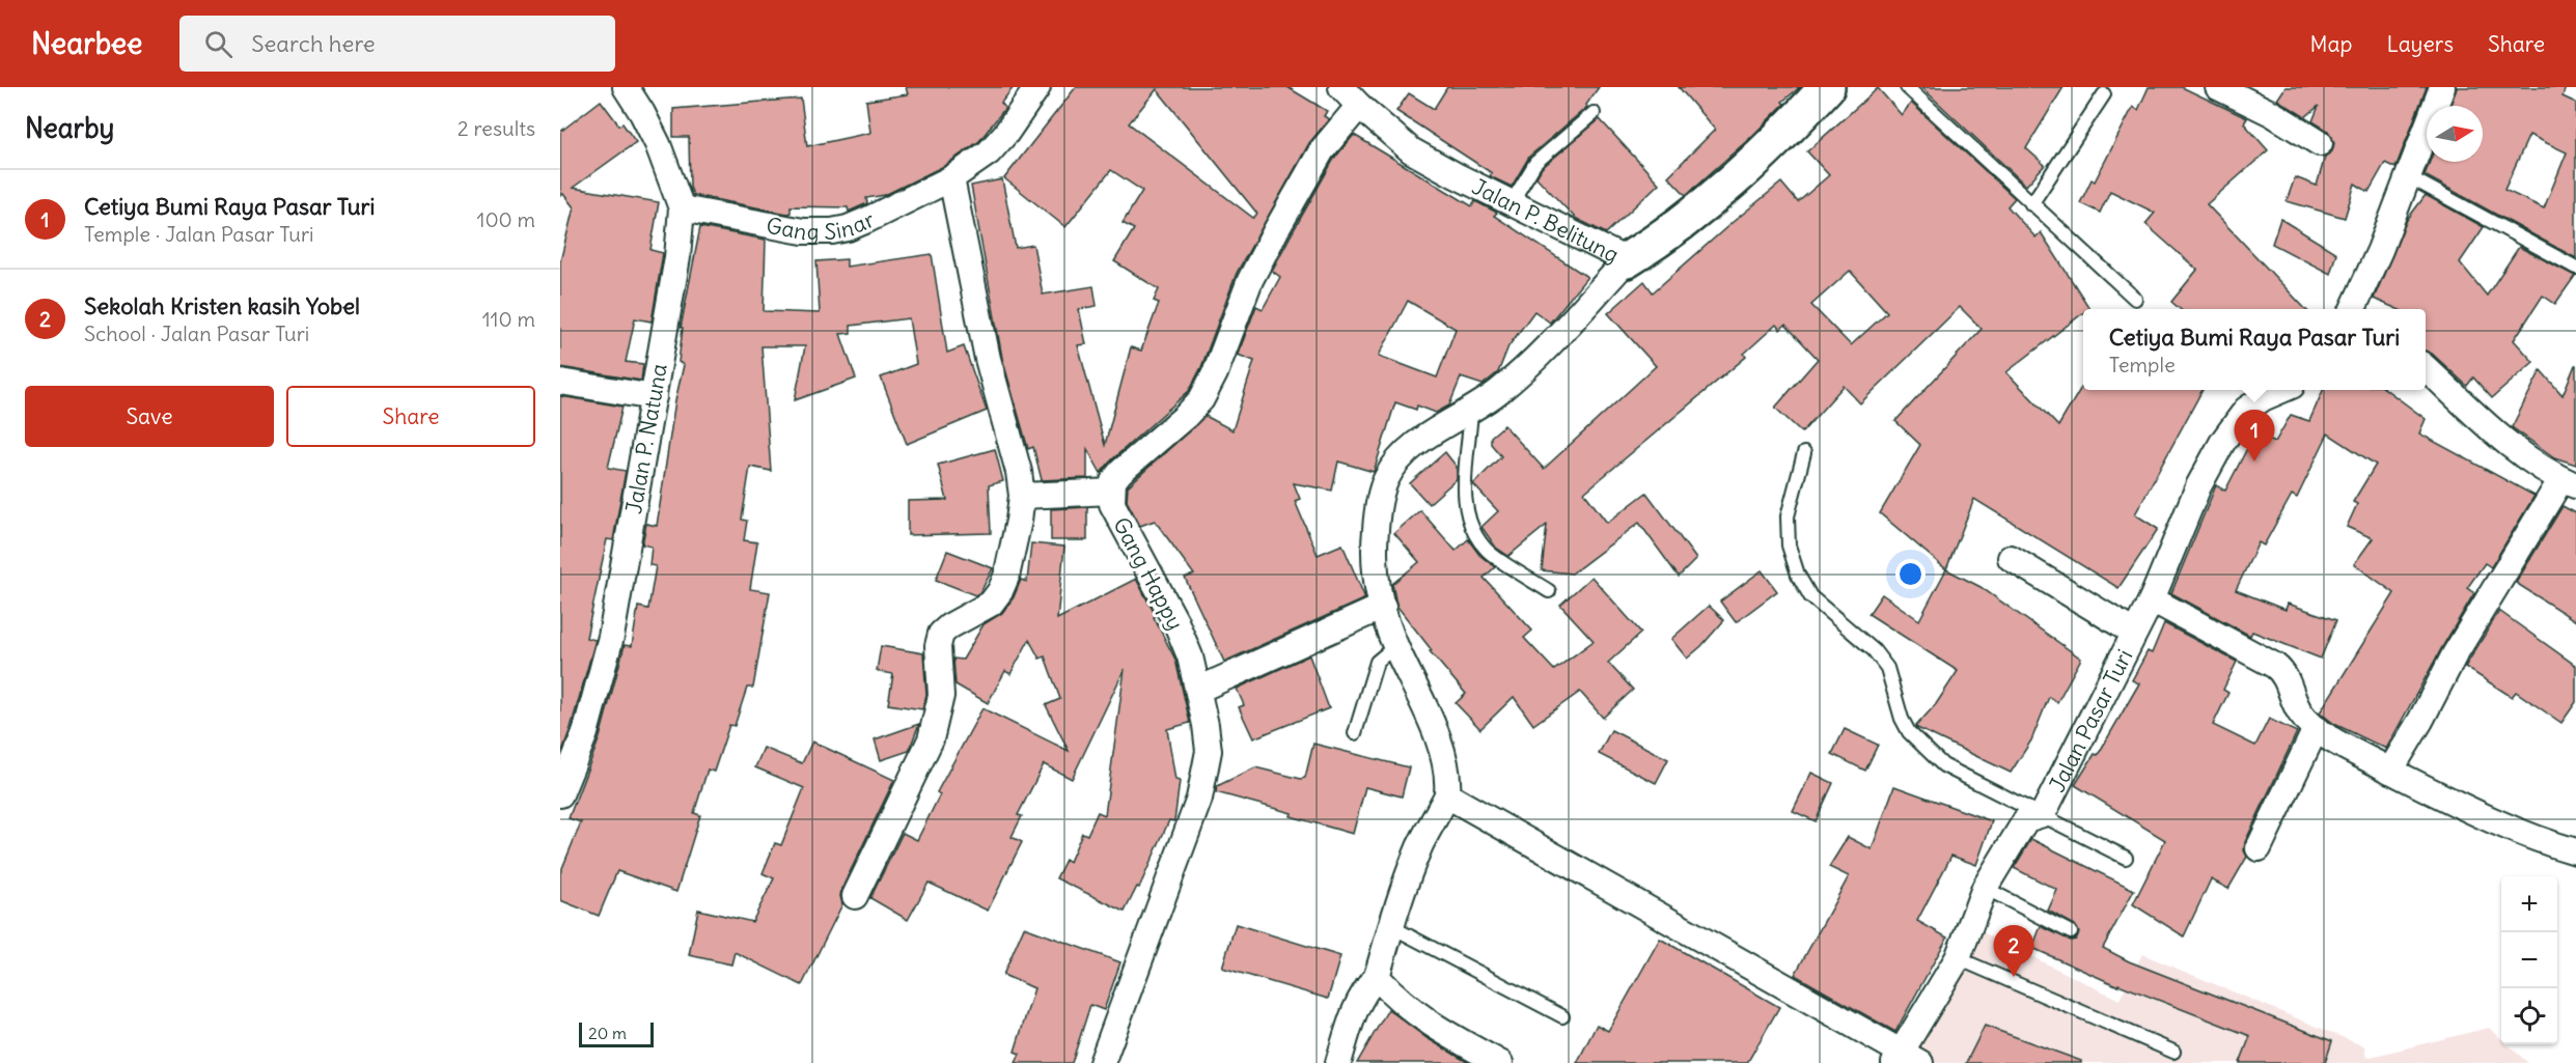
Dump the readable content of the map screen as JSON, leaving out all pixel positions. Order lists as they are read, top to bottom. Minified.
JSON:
{"streets":{"street":["Gang Sinar","Jalan P. Belitung","Jalan P. Natuna","Gang Happy","Jalan Pasar Turi"]},"crossings":[["Gang Sinar","Jalan P. Natuna"],["Jalan P. Belitung","Gang Happy"]],"scale_bar":"20 m","north":"right","page":{"header":"Nearbee","search":"Search here","nav":["Map","Layers","Share"],"heading":["Nearby","2 results"],"list":[{"mark":"1","name":"Cetiya Bumi Raya Pasar Turi","note":"Temple · Jalan Pasar Turi","value":"100 m"},{"mark":"2","name":"Sekolah Kristen kasih Yobel","note":"School · Jalan Pasar Turi","value":"110 m"}],"popup":["Cetiya Bumi Raya Pasar Turi","Temple"],"buttons":["Save","Share"],"pins":["1","2"],"map_buttons":["+","−"],"scale":"20 m"}}
